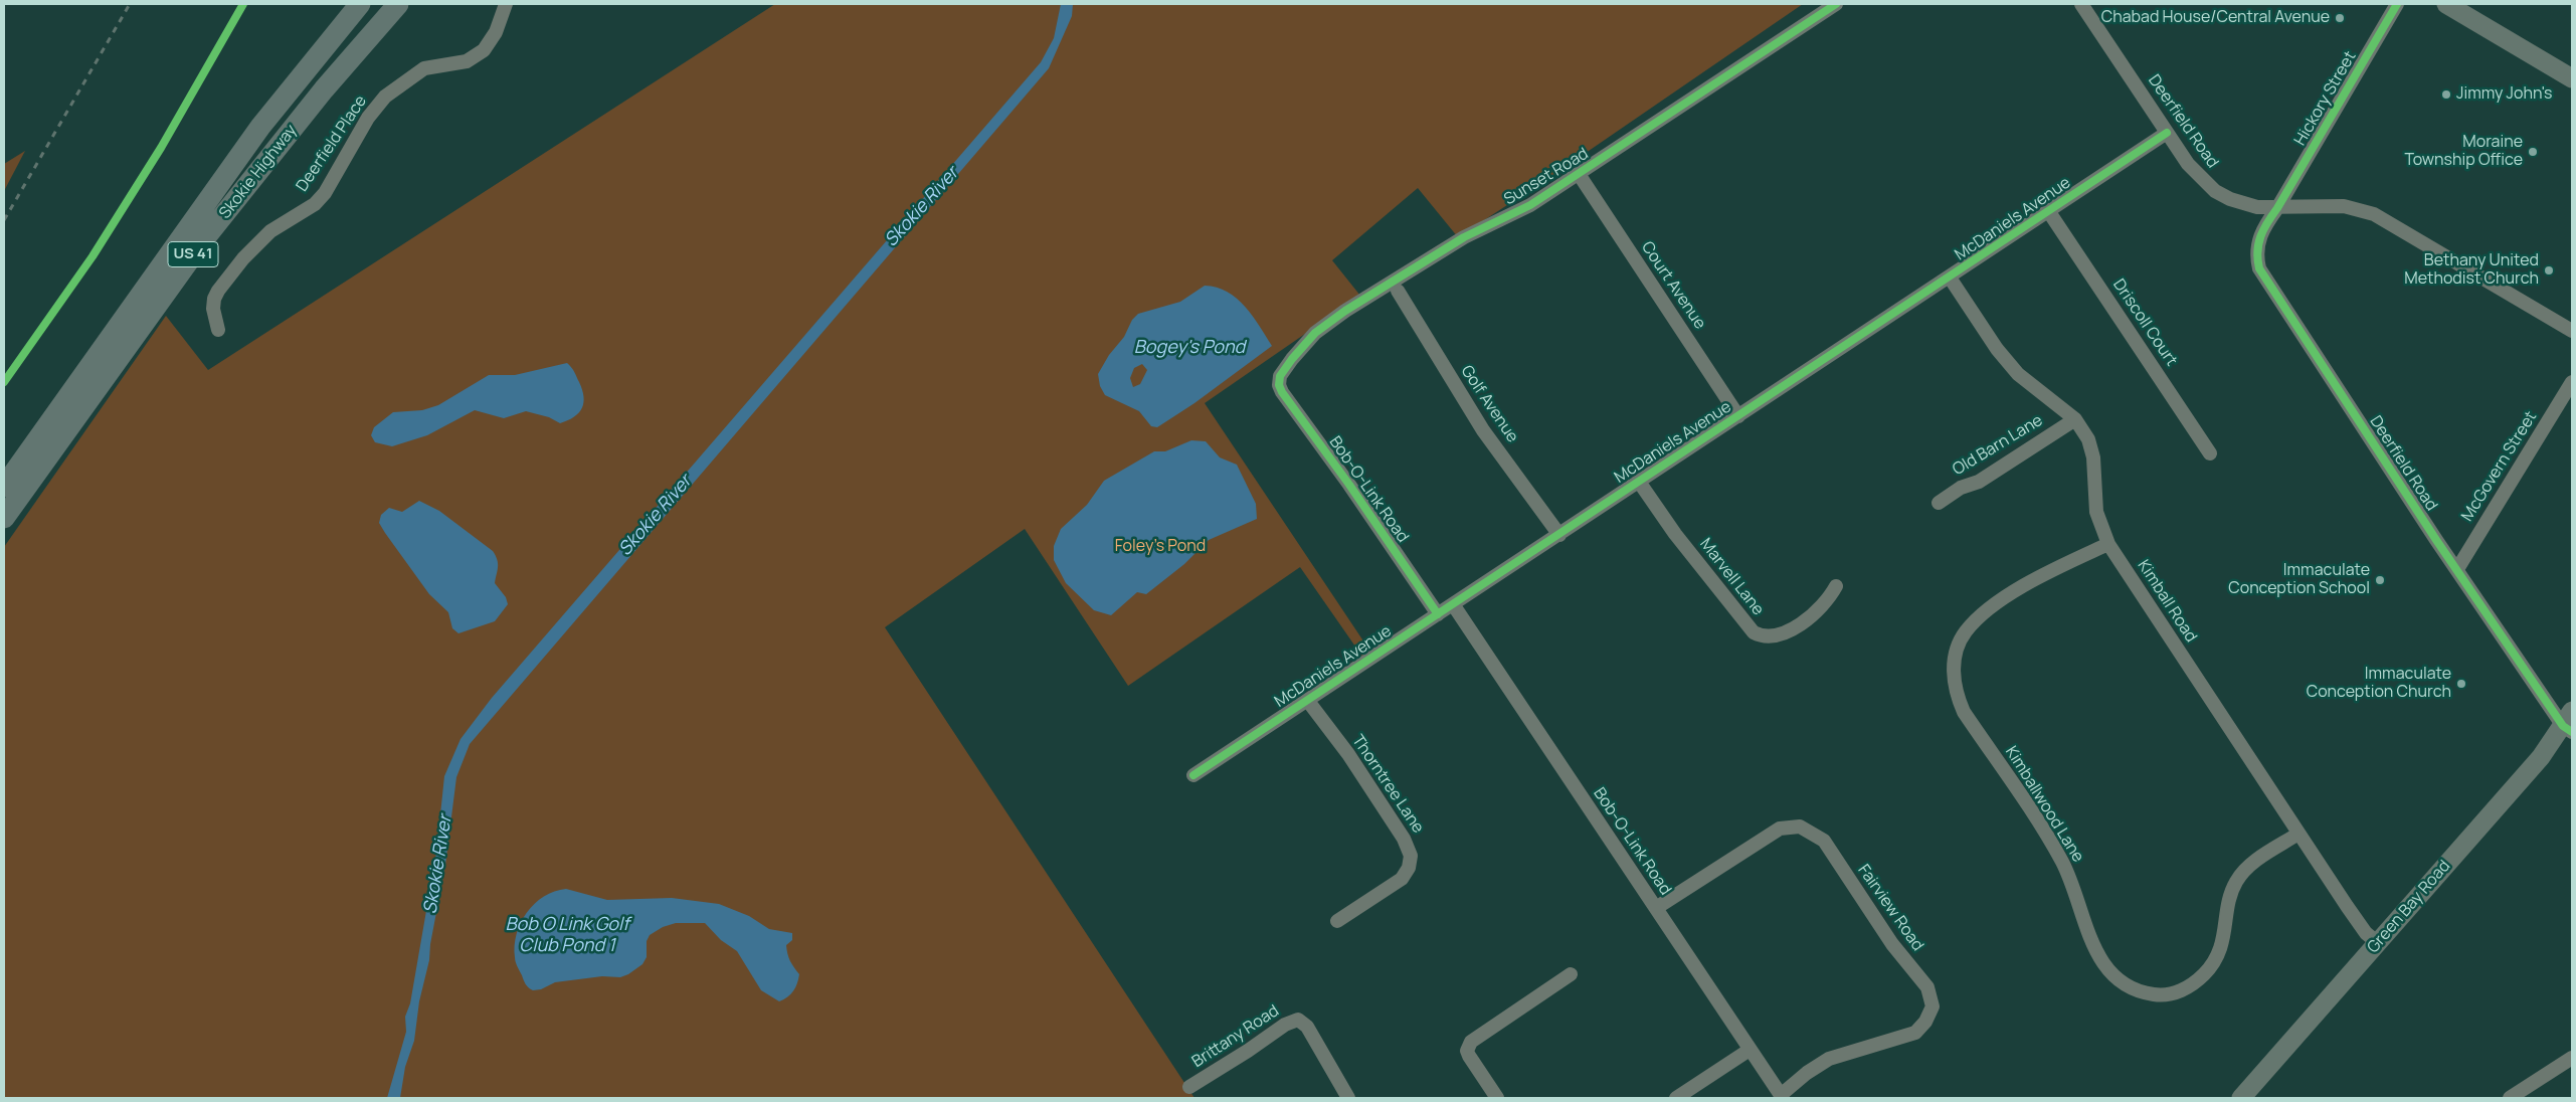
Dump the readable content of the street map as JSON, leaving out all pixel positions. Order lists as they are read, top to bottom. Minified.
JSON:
{"streets":{"highway":["Skokie Highway","US 41"],"main road":["Green Bay Road"],"street":["Hickory Street","Deerfield Road","Deerfield Place","Sunset Road","McDaniels Avenue","Court Avenue","Driscoll Court","Golf Avenue","Old Barn Lane","McGovern Street","Bob-O-Link Road","Marvell Lane","Kimball Road","Thorntree Lane","Kimballwood Lane","Fairview Road","Brittany Road"]},"crossings":[["Hickory Street","Deerfield Road"],["Deerfield Road","McDaniels Avenue"],["Deerfield Road","McGovern Street"],["Deerfield Road","Green Bay Road"],["Sunset Road","Court Avenue"],["Sunset Road","Bob-O-Link Road"],["McDaniels Avenue","Court Avenue"],["McDaniels Avenue","Driscoll Court"],["McDaniels Avenue","Golf Avenue"],["McDaniels Avenue","Bob-O-Link Road"],["McDaniels Avenue","Marvell Lane"],["McDaniels Avenue","Kimball Road"],["McDaniels Avenue","Thorntree Lane"],["Old Barn Lane","Kimball Road"],["Bob-O-Link Road","Fairview Road"],["Kimball Road","Kimballwood Lane"],["Kimball Road","Green Bay Road"]],"water":["Skokie River","Bogey's Pond","Bob O Link Golf Club Pond 1"],"parks":["Foley’s Pond"],"places":["Chabad House/Central Avenue","Jimmy John's","Moraine Township Office","Bethany United Methodist Church","Immaculate Conception School","Immaculate Conception Church"]}
